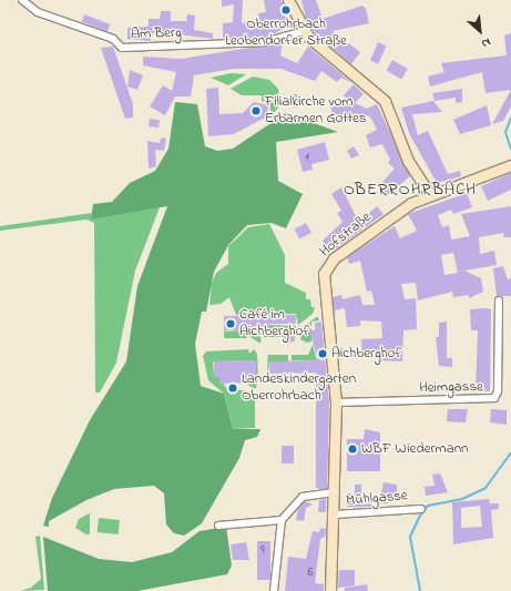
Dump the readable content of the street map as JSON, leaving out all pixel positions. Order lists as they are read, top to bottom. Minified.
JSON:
{"streets":{"main road":["Hofstraße"],"street":["Am Berg","Heimgasse","Mühlgasse"]},"crossings":[["Hofstraße","Heimgasse"],["Hofstraße","Mühlgasse"]],"districts":["OBERROHRBACH"],"places":["Oberrohrbach Leobendorfer Straße","Filialkirche vom Erbarmen Gottes","Café im Aichberghof","Aichberghof","Landeskindergarten Oberrohrbach","WBF Wiedermann"],"house_numbers":["1","9","6"],"north":"bottom right"}
